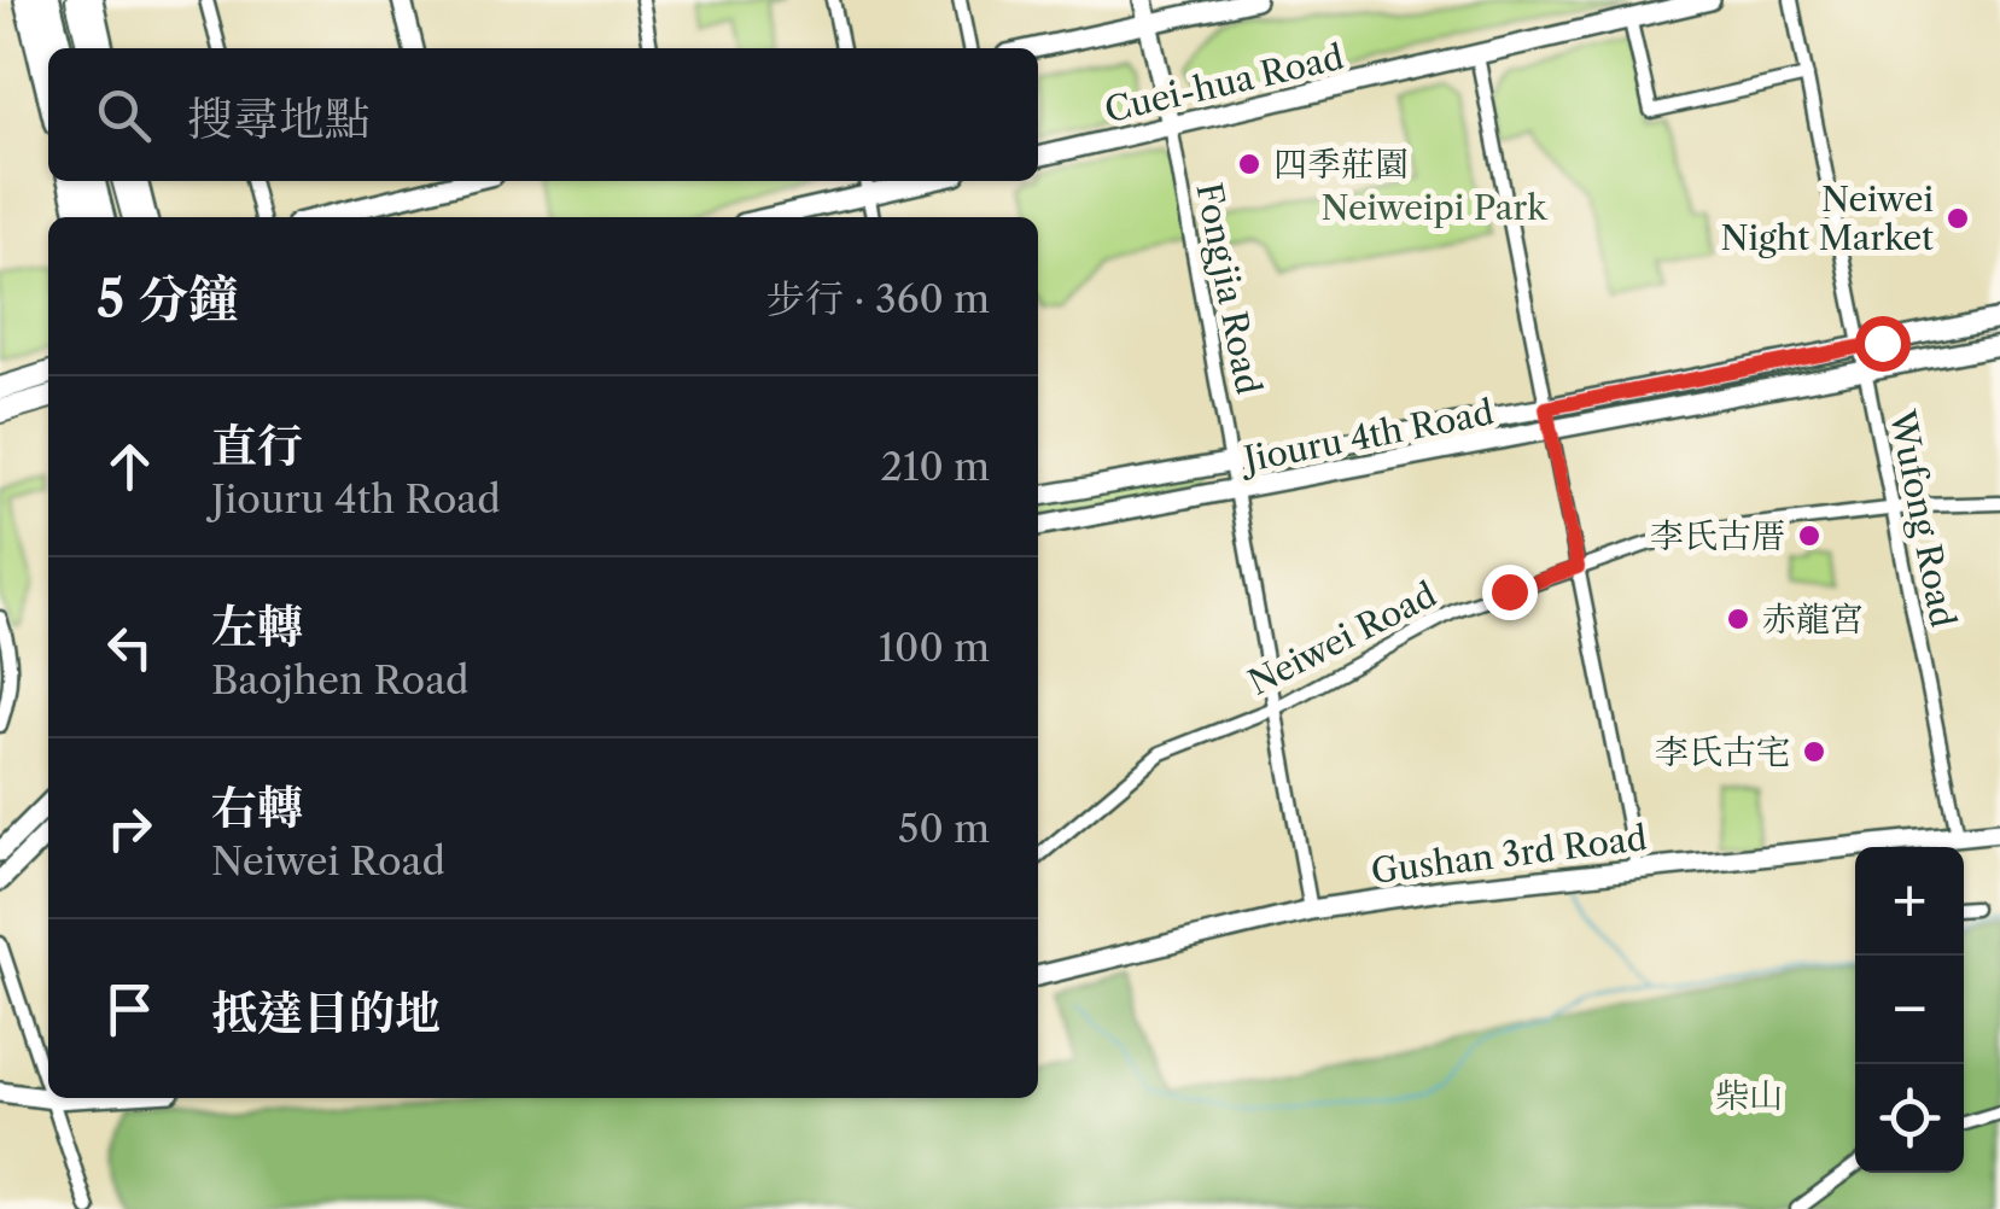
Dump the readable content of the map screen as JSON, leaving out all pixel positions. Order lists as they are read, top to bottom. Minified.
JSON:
{"streets":{"street":["Cuei-hua Road","Fongjia Road","Jiouru 4th Road","Wufong Road","Neiwei Road","Gushan 3rd Road"]},"crossings":[["Cuei-hua Road","Fongjia Road"],["Fongjia Road","Jiouru 4th Road"],["Jiouru 4th Road","Wufong Road"],["Wufong Road","Neiwei Road"],["Wufong Road","Gushan 3rd Road"]],"parks":["Neiweipi Park","柴山"],"places":["四季莊園","Neiwei Night Market","李氏古厝","赤龍宮","李氏古宅"],"page":{"search":"搜尋地點","heading":["5 分鐘","步行 · 360 m"],"list":[["直行","Jiouru 4th Road","210 m"],["左轉","Baojhen Road","100 m"],["右轉","Neiwei Road","50 m"],"抵達目的地"],"map_buttons":["+","−"]}}
